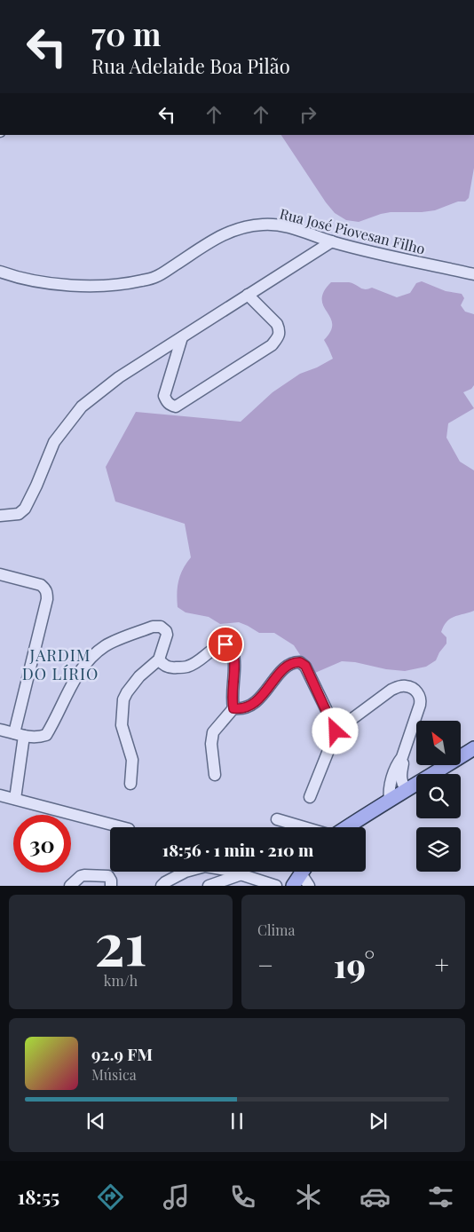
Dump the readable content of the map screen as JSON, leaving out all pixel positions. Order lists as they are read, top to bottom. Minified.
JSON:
{"streets":{"street":["Rua José Piovesan Filho"]},"districts":["JARDIM DO LÍRIO"],"north":"top left","page":{"turn":["70 m","Rua Adelaide Boa Pilão"],"limit":"30","trip":"18:56 · 1 min · 210 m","tile":[["21","km/h"],"Clima"],"heat":["−","19°","+"],"song":["92.9 FM","Música"],"tabs":"18:55"}}
